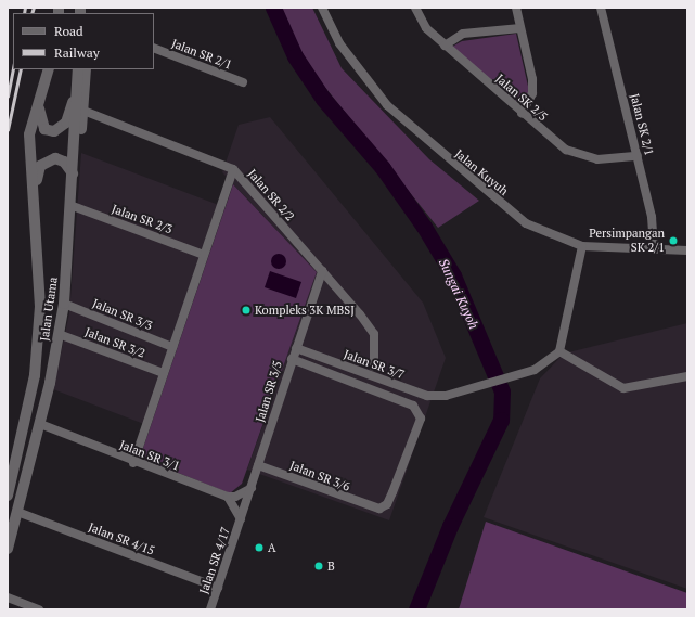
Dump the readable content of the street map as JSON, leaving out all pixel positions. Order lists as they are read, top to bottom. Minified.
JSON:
{"streets":{"street":["Jalan SR 2/1","Jalan SK 2/5","Jalan SK 2/1","Jalan Kuyuh","Jalan SR 2/2","Jalan SR 2/3","Jalan Utama","Jalan SR 3/3","Jalan SR 3/2","Jalan SR 3/7","Jalan SR 3/5","Jalan SR 3/1","Jalan SR 3/6","Jalan SR 4/15","Jalan SR 4/17"]},"crossings":[["Jalan SK 2/5","Jalan SK 2/1"],["Jalan SK 2/1","Jalan Kuyuh"],["Jalan SR 2/2","Jalan SR 3/5"],["Jalan SR 2/3","Jalan Utama"],["Jalan Utama","Jalan SR 3/3"],["Jalan Utama","Jalan SR 3/2"],["Jalan Utama","Jalan SR 3/1"],["Jalan Utama","Jalan SR 4/15"],["Jalan SR 3/7","Jalan SR 3/5"],["Jalan SR 3/5","Jalan SR 3/6"],["Jalan SR 3/5","Jalan SR 4/17"],["Jalan SR 4/15","Jalan SR 4/17"]],"water":["Sungai Kuyoh"],"places":["Persimpangan SK 2/1","Kompleks 3K MBSJ","A","B"],"legend":["Road","Railway"]}
